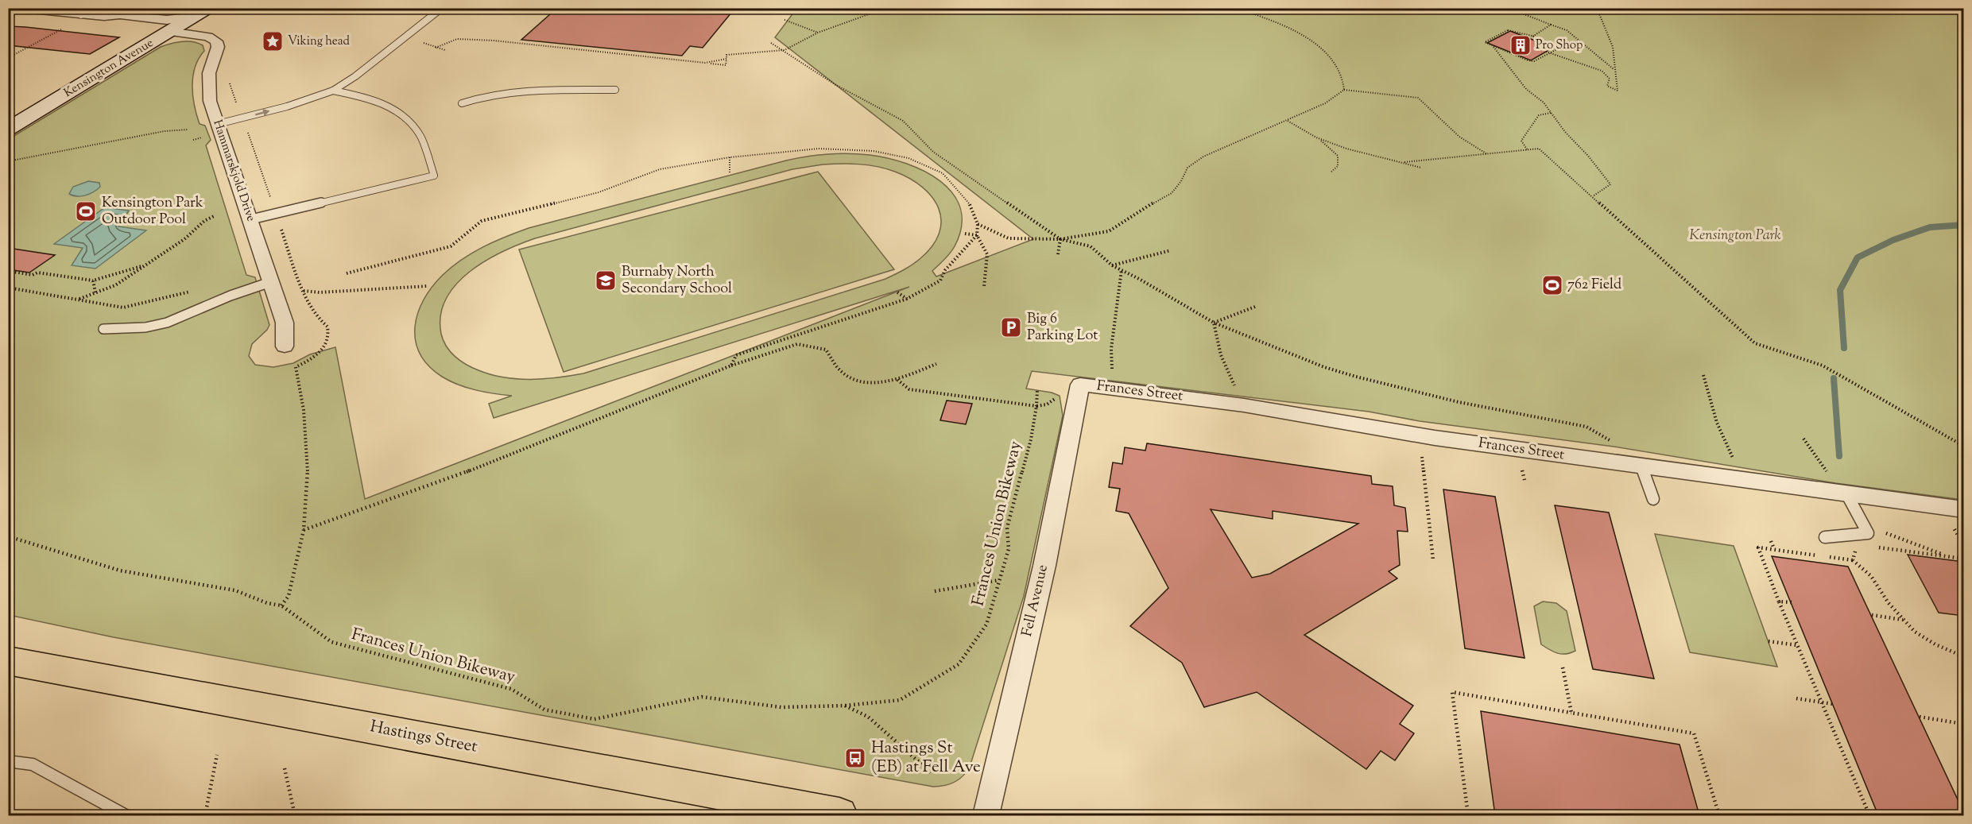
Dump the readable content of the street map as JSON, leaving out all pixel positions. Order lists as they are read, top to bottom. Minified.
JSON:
{"streets":{"main road":["Hastings Street"],"street":["Kensington Avenue","Hammarskjold Drive","Frances Street","Fell Avenue"],"path":["Frances Union Bikeway"]},"crossings":[["Kensington Avenue","Hammarskjold Drive"],["Frances Street","Fell Avenue"]],"parks":["Kensington Park"],"places":{"place":["Viking head"],"building":["Pro Shop"],"sports":["Kensington Park Outdoor Pool","762 Field"],"school or university":["Burnaby North Secondary School"],"parking":["Big 6 Parking Lot"],"bus stop":["Hastings St (EB) at Fell Ave"]}}
